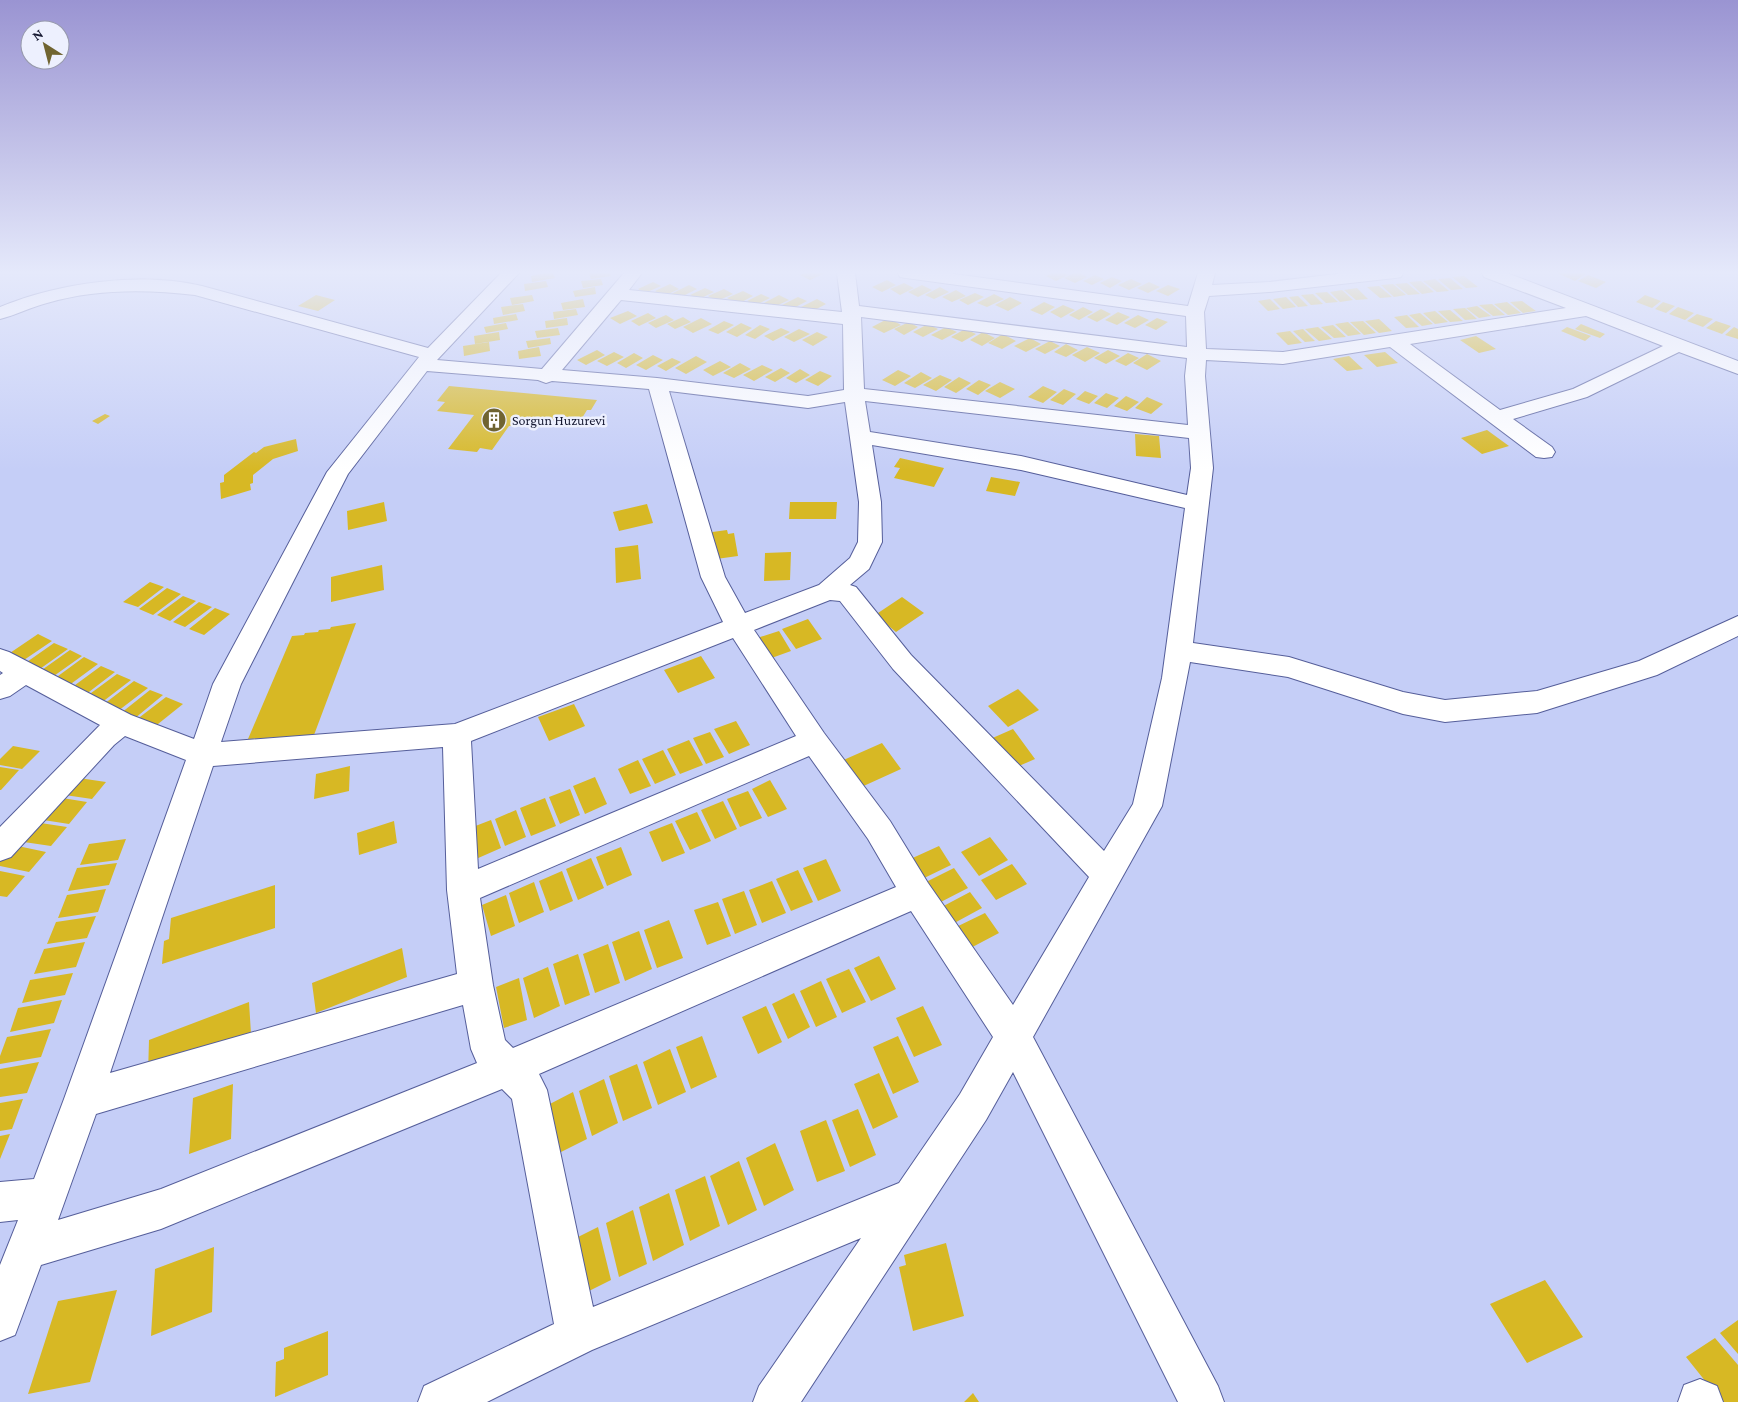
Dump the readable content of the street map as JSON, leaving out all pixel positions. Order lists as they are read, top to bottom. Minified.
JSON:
{"places":{"building":["Sorgun Huzurevi"]},"north":"top left"}
